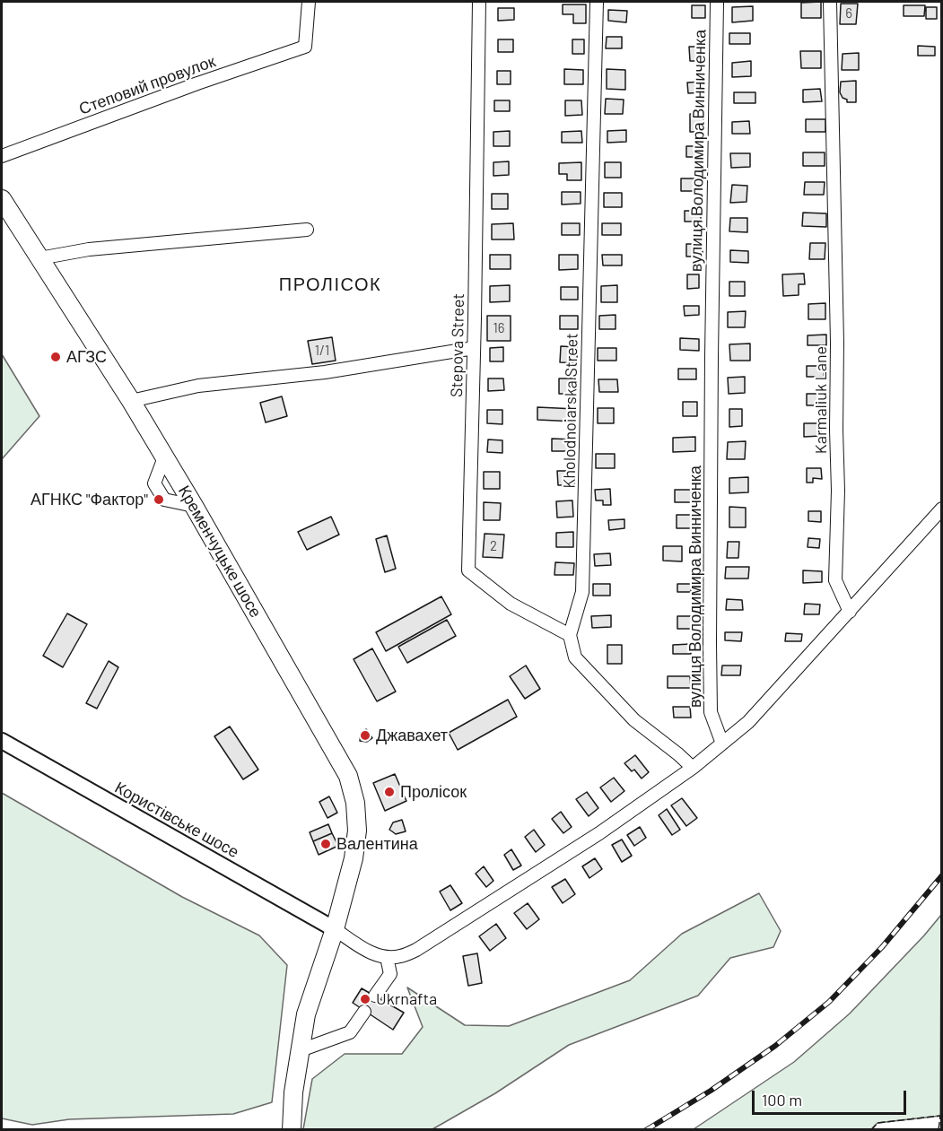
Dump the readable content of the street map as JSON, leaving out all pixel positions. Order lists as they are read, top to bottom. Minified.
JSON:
{"streets":{"highway":["Кременчуцьке шосе"],"main road":["Користівське шосе"],"street":["Степовий провулок","вулиця Володимира Винниченка","Stepova Street","Karmaliuk Lane","Kholodnoiarska Street"]},"crossings":[["Stepova Street","Kholodnoiarska Street"],["Кременчуцьке шосе","Користівське шосе"]],"districts":["ПРОЛІСОК"],"places":["АГЗС","АГНКС \"Фактор\"","Джавахет","Пролісок","Валентина","Ukrnafta"],"house_numbers":["6","16","1/1","2"],"scale_bar":"100 m"}
